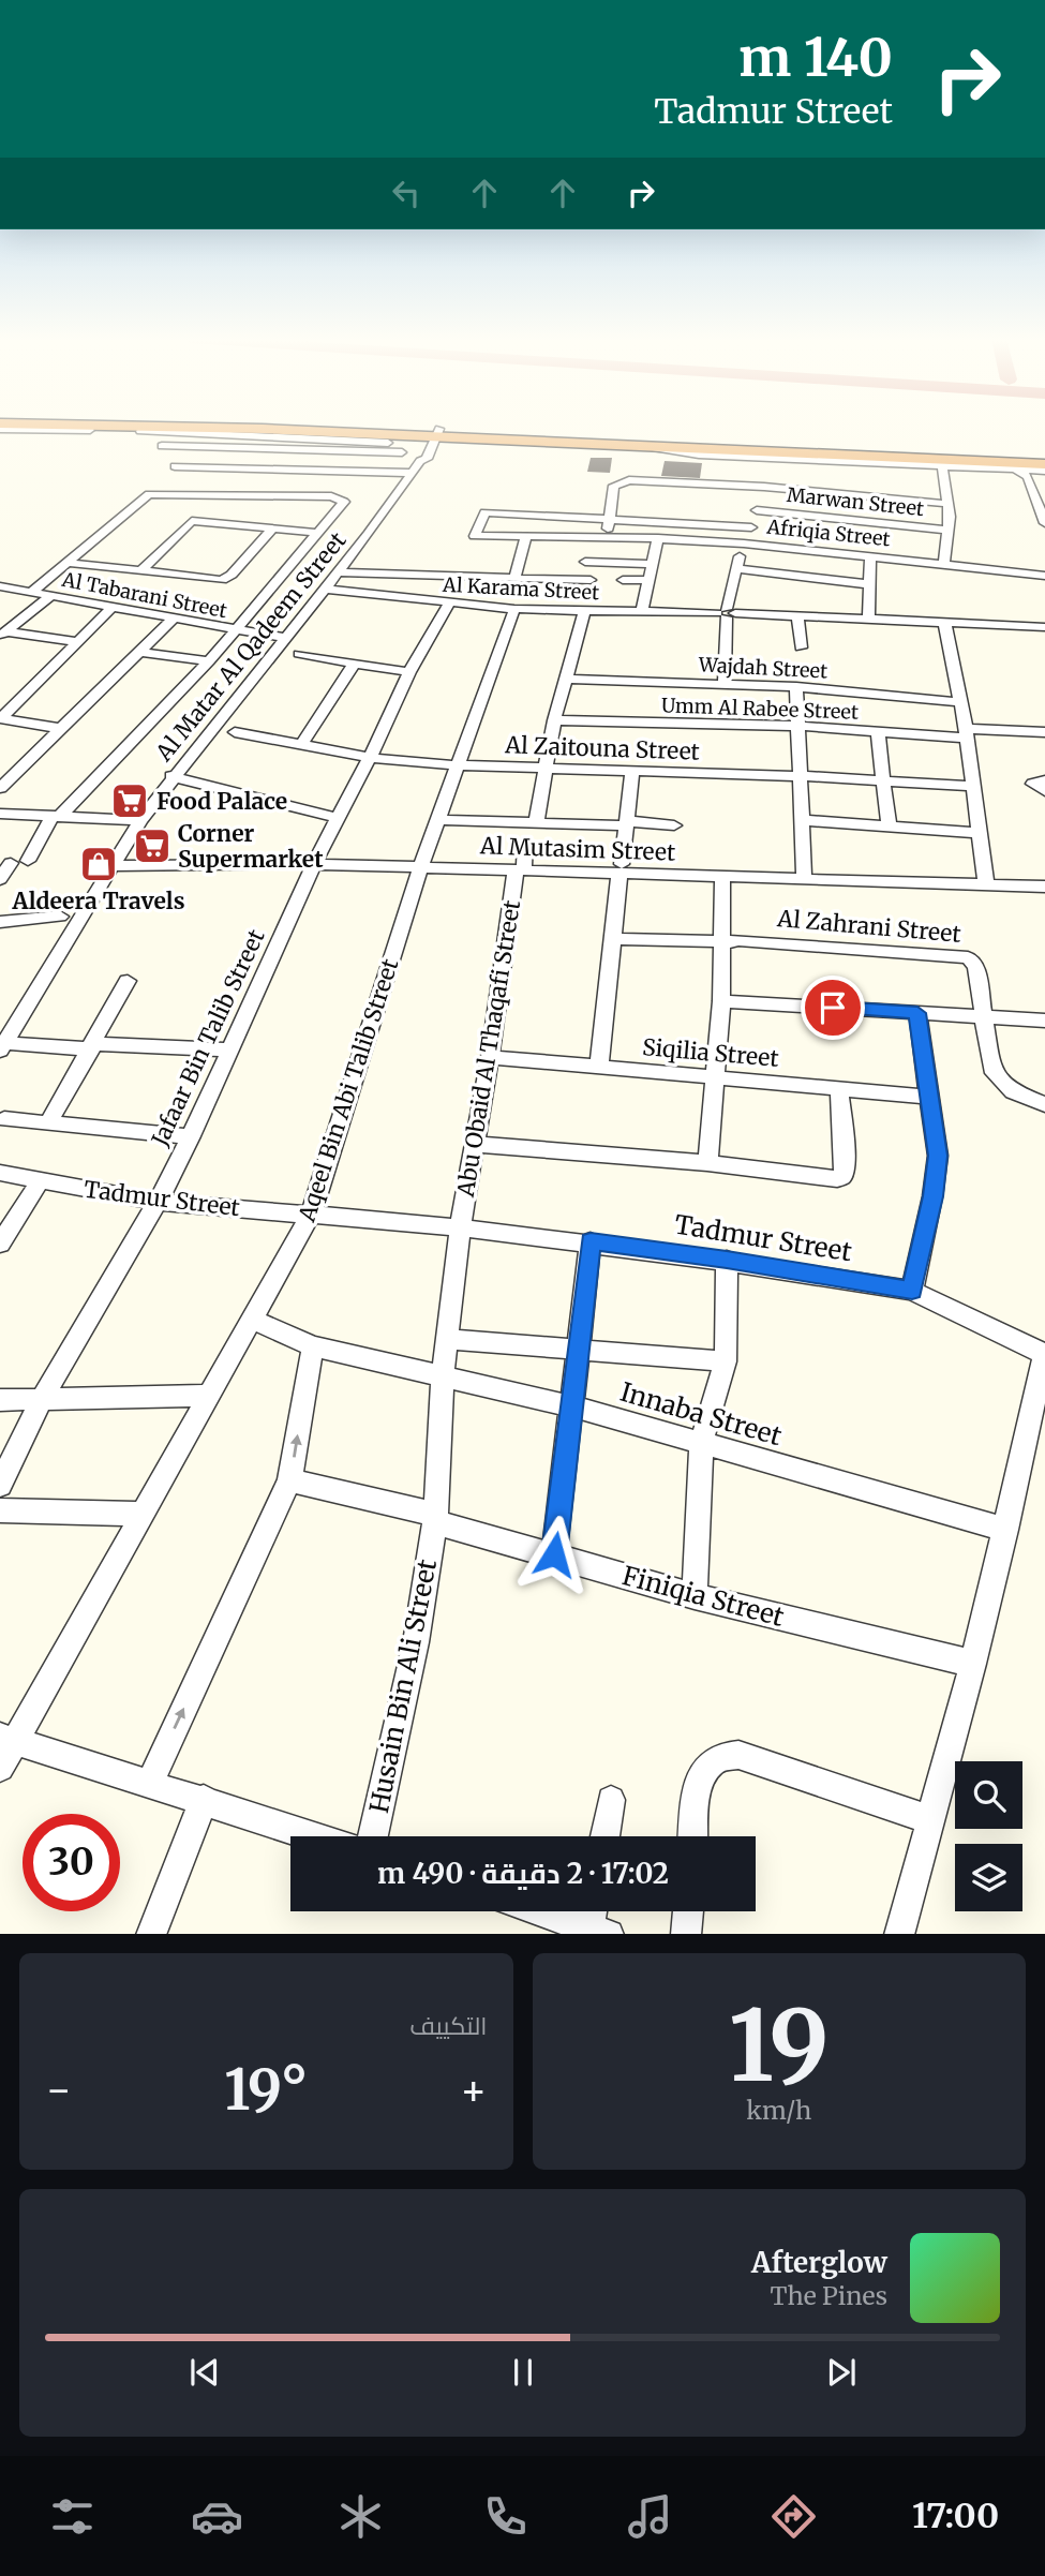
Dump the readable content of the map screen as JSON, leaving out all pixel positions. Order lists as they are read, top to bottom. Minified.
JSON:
{"streets":{"street":["Marwan Street","Afriqia Street","Al Karama Street","Al Tabarani Street","Al Matar Al Qadeem Street","Wajdah Street","Umm Al Rabee Street","Al Zaitouna Street","Al Mutasim Street","Al Zahrani Street","Jafaar Bin Talib Street","Abu Obaid Al Thaqafi Street","Siqilia Street","Aqeel Bin Abi Talib Street","Tadmur Street","Innaba Street","Finiqia Street","Husain Bin Ali Street"]},"crossings":[["Al Karama Street","Al Matar Al Qadeem Street"],["Al Karama Street","Jafaar Bin Talib Street"],["Al Karama Street","Aqeel Bin Abi Talib Street"],["Al Tabarani Street","Al Matar Al Qadeem Street"],["Al Matar Al Qadeem Street","Al Mutasim Street"],["Al Zaitouna Street","Jafaar Bin Talib Street"],["Al Zaitouna Street","Aqeel Bin Abi Talib Street"],["Al Mutasim Street","Jafaar Bin Talib Street"],["Al Mutasim Street","Abu Obaid Al Thaqafi Street"],["Al Mutasim Street","Aqeel Bin Abi Talib Street"],["Jafaar Bin Talib Street","Tadmur Street"],["Abu Obaid Al Thaqafi Street","Siqilia Street"],["Abu Obaid Al Thaqafi Street","Tadmur Street"],["Aqeel Bin Abi Talib Street","Tadmur Street"],["Aqeel Bin Abi Talib Street","Innaba Street"],["Innaba Street","Husain Bin Ali Street"],["Finiqia Street","Husain Bin Ali Street"]],"places":{"supermarket":["Food Palace","Corner Supermarket"],"shop":["Aldeera Travels"]},"page":{"turn":["140 m","Tadmur Street"],"limit":"30","trip":"17:02 · 2 دقيقة · 490 m","tile":[["19","km/h"],"التكييف"],"heat":["−","19°","+"],"song":["Afterglow","The Pines"],"tabs":"17:00"}}
